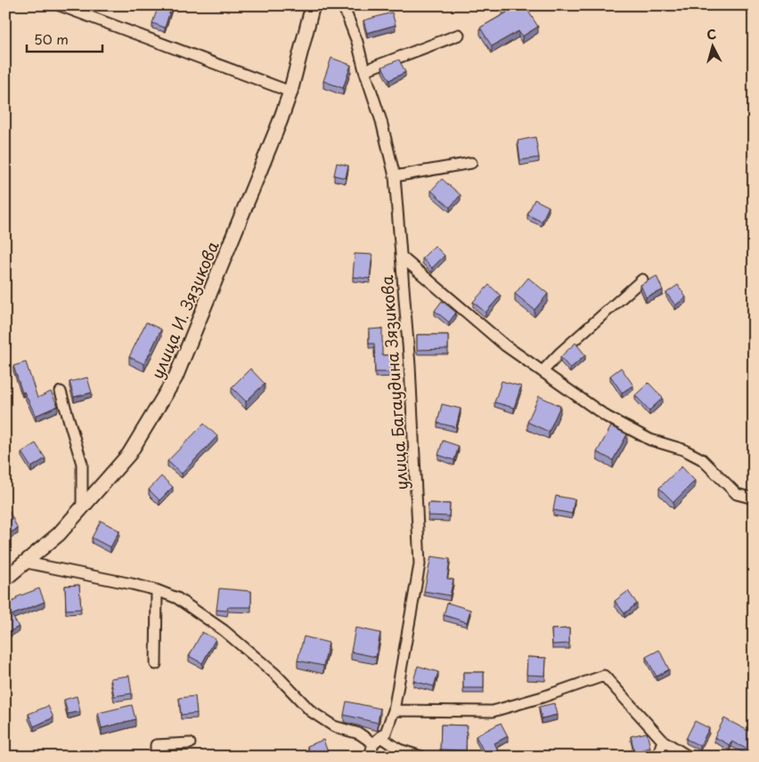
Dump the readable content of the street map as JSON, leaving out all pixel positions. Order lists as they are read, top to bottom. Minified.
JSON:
{"streets":{"main road":["улица И. Зязикова"],"street":["улица Багаудина Зязикова"]},"scale_bar":"50 m","north":"top"}
